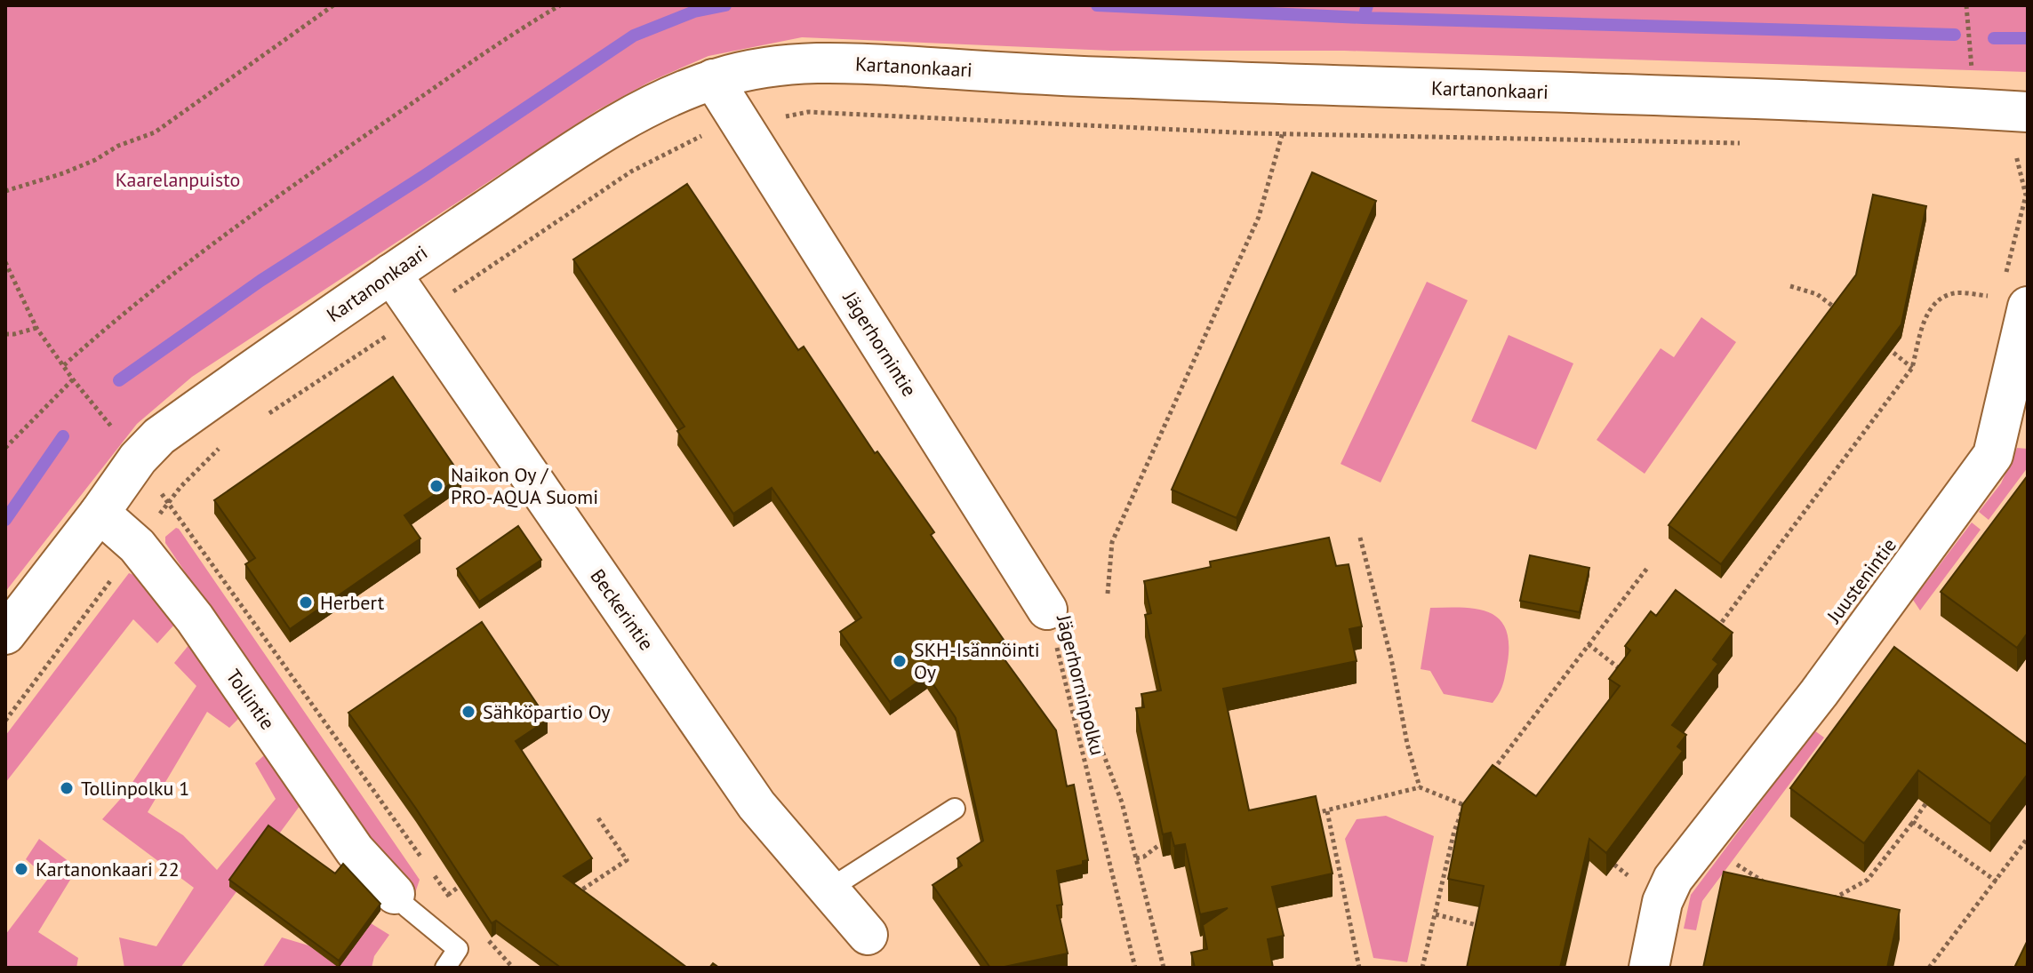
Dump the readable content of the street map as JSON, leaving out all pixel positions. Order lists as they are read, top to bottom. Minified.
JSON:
{"streets":{"street":["Kartanonkaari","Jägerhornintie","Juustenintie","Beckerintie","Tollintie"],"path":["Jägerhorninpolku"]},"crossings":[["Kartanonkaari","Jägerhornintie"],["Kartanonkaari","Beckerintie"],["Kartanonkaari","Tollintie"],["Jägerhornintie","Jägerhorninpolku"]],"parks":["Kaarelanpuisto"],"places":["Naikon Oy / PRO-AQUA Suomi","Herbert","SKH-Isännöinti Oy","Sähköpartio Oy","Tollinpolku 1","Kartanonkaari 22"]}
